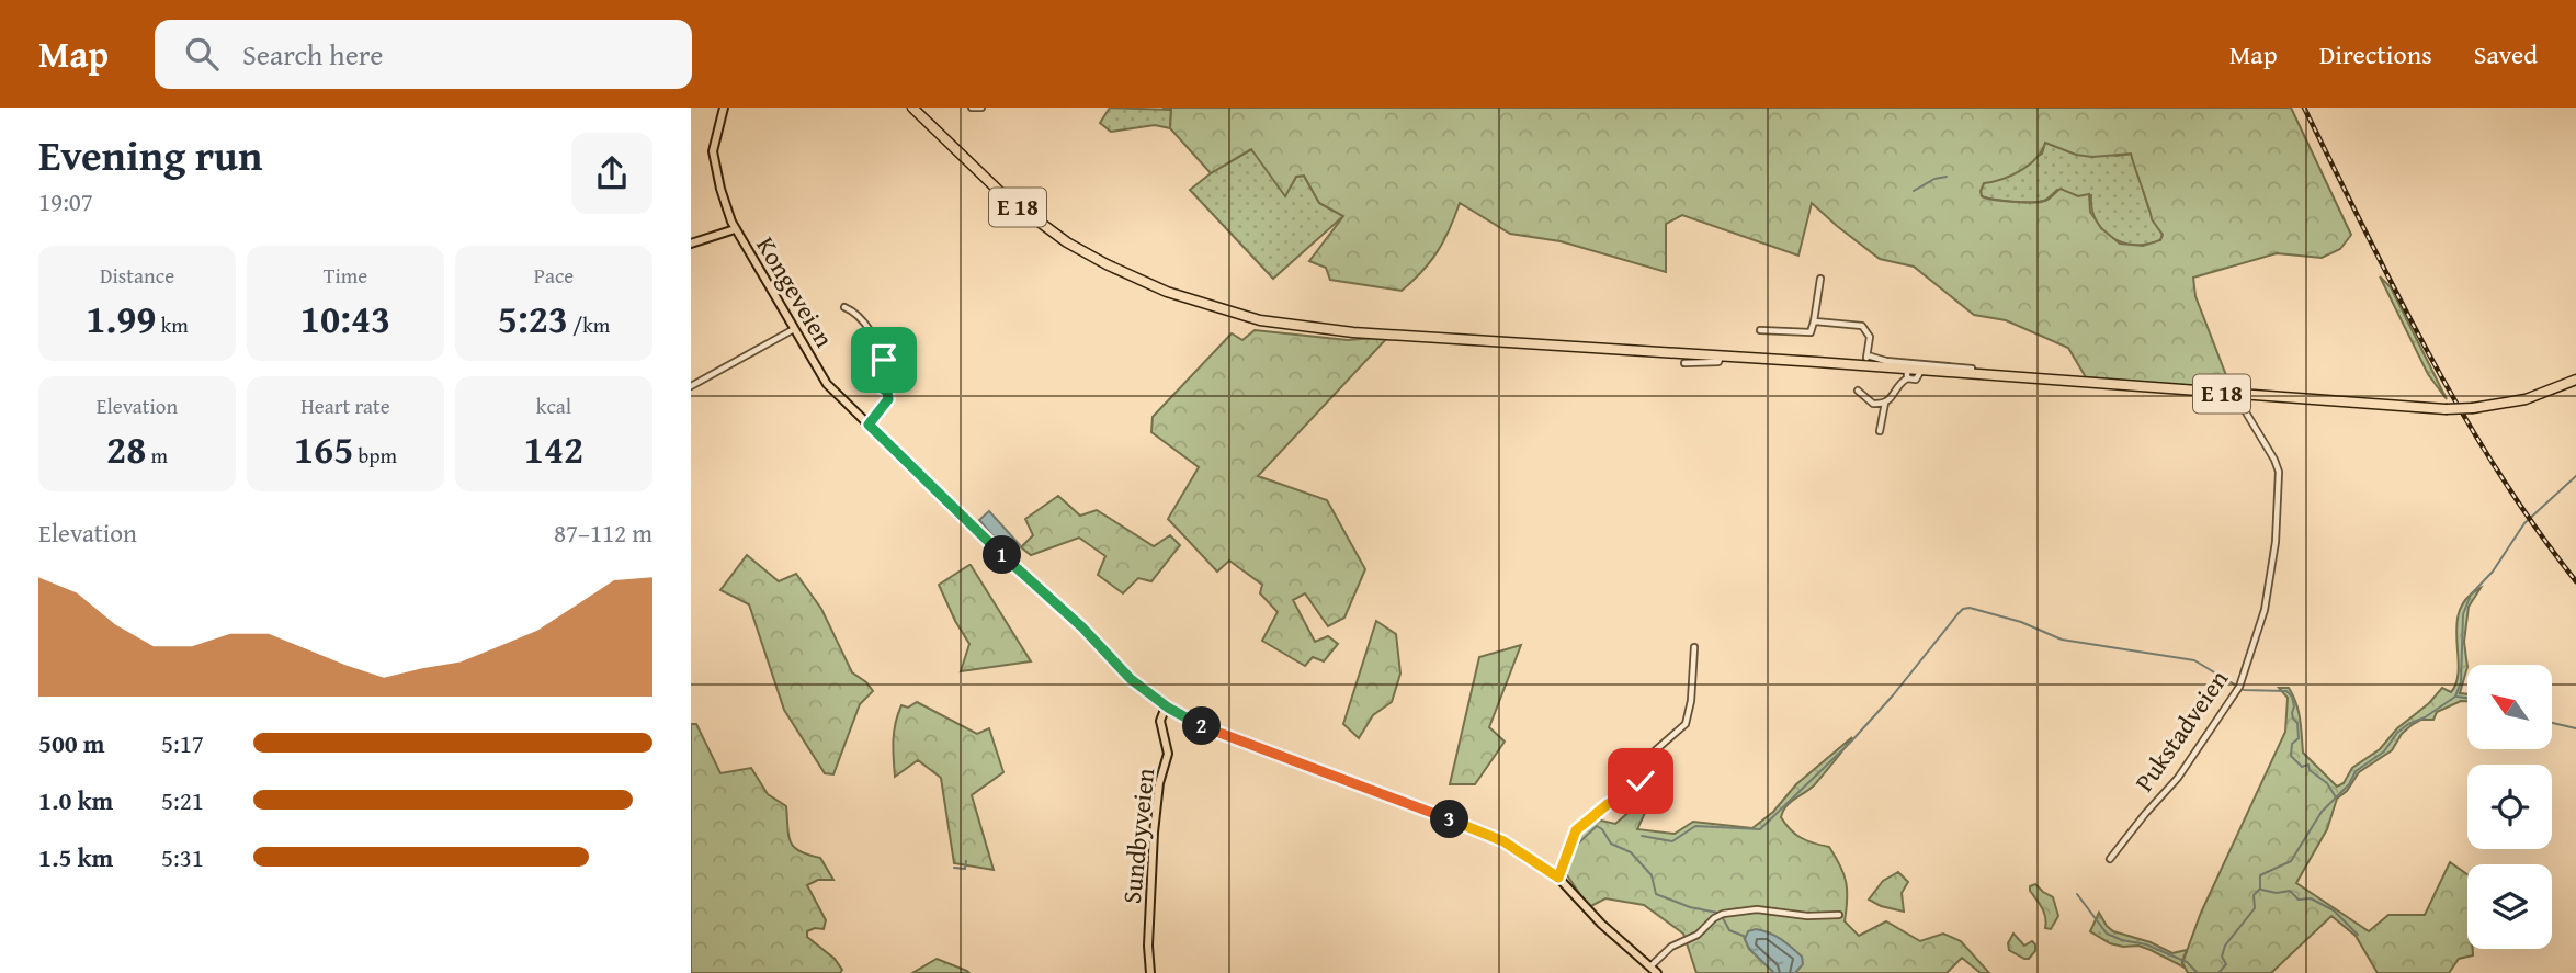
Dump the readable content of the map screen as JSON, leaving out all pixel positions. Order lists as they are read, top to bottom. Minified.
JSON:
{"streets":{"highway":["E 18"],"main road":["Kongeveien","Sundbyveien"],"street":["Pukstadveien"]},"crossings":[["E 18","Pukstadveien"],["Kongeveien","Sundbyveien"]],"north":"top left","page":{"header":"Map","search":"Search here","nav":["Map","Directions","Saved"],"heading":["Evening run","19:07"],"stats":[["Distance","1.99 km"],["Time","10:43"],["Pace","5:23 /km"],["Elevation","28 m"],["Heart rate","165 bpm"],["kcal","142"]],"chart":["Elevation","87–112 m"],"pins":["1","2","3"],"list":[{"name":"500 m","note":"5:17"},{"name":"1.0 km","note":"5:21"},{"name":"1.5 km","note":"5:31"}]}}
